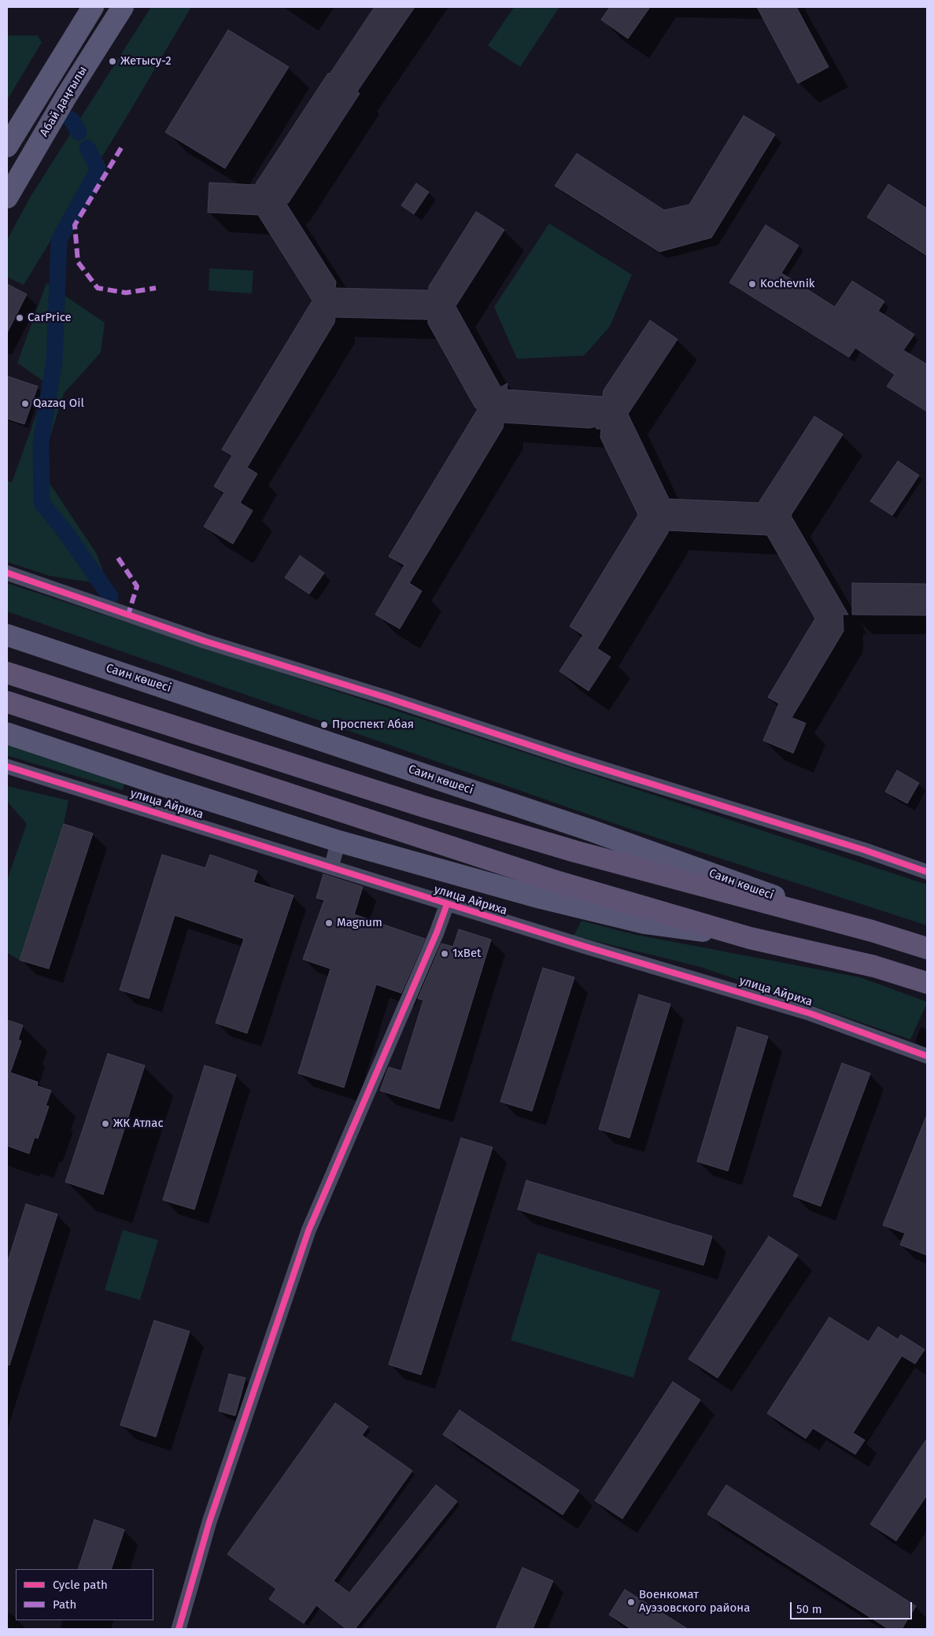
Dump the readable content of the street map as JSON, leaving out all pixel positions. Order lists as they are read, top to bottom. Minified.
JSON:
{"streets":{"main road":["Абай даңғылы","Саин көшесі"],"street":["улица Айриха"]},"places":["Жетысу-2","Kochevnik","CarPrice","Qazaq Oil","Проспект Абая","Magnum","1xBet","ЖК Атлас","Военкомат Ауэзовского района"],"legend":["Cycle path","Path"],"scale_bar":"50 m"}
